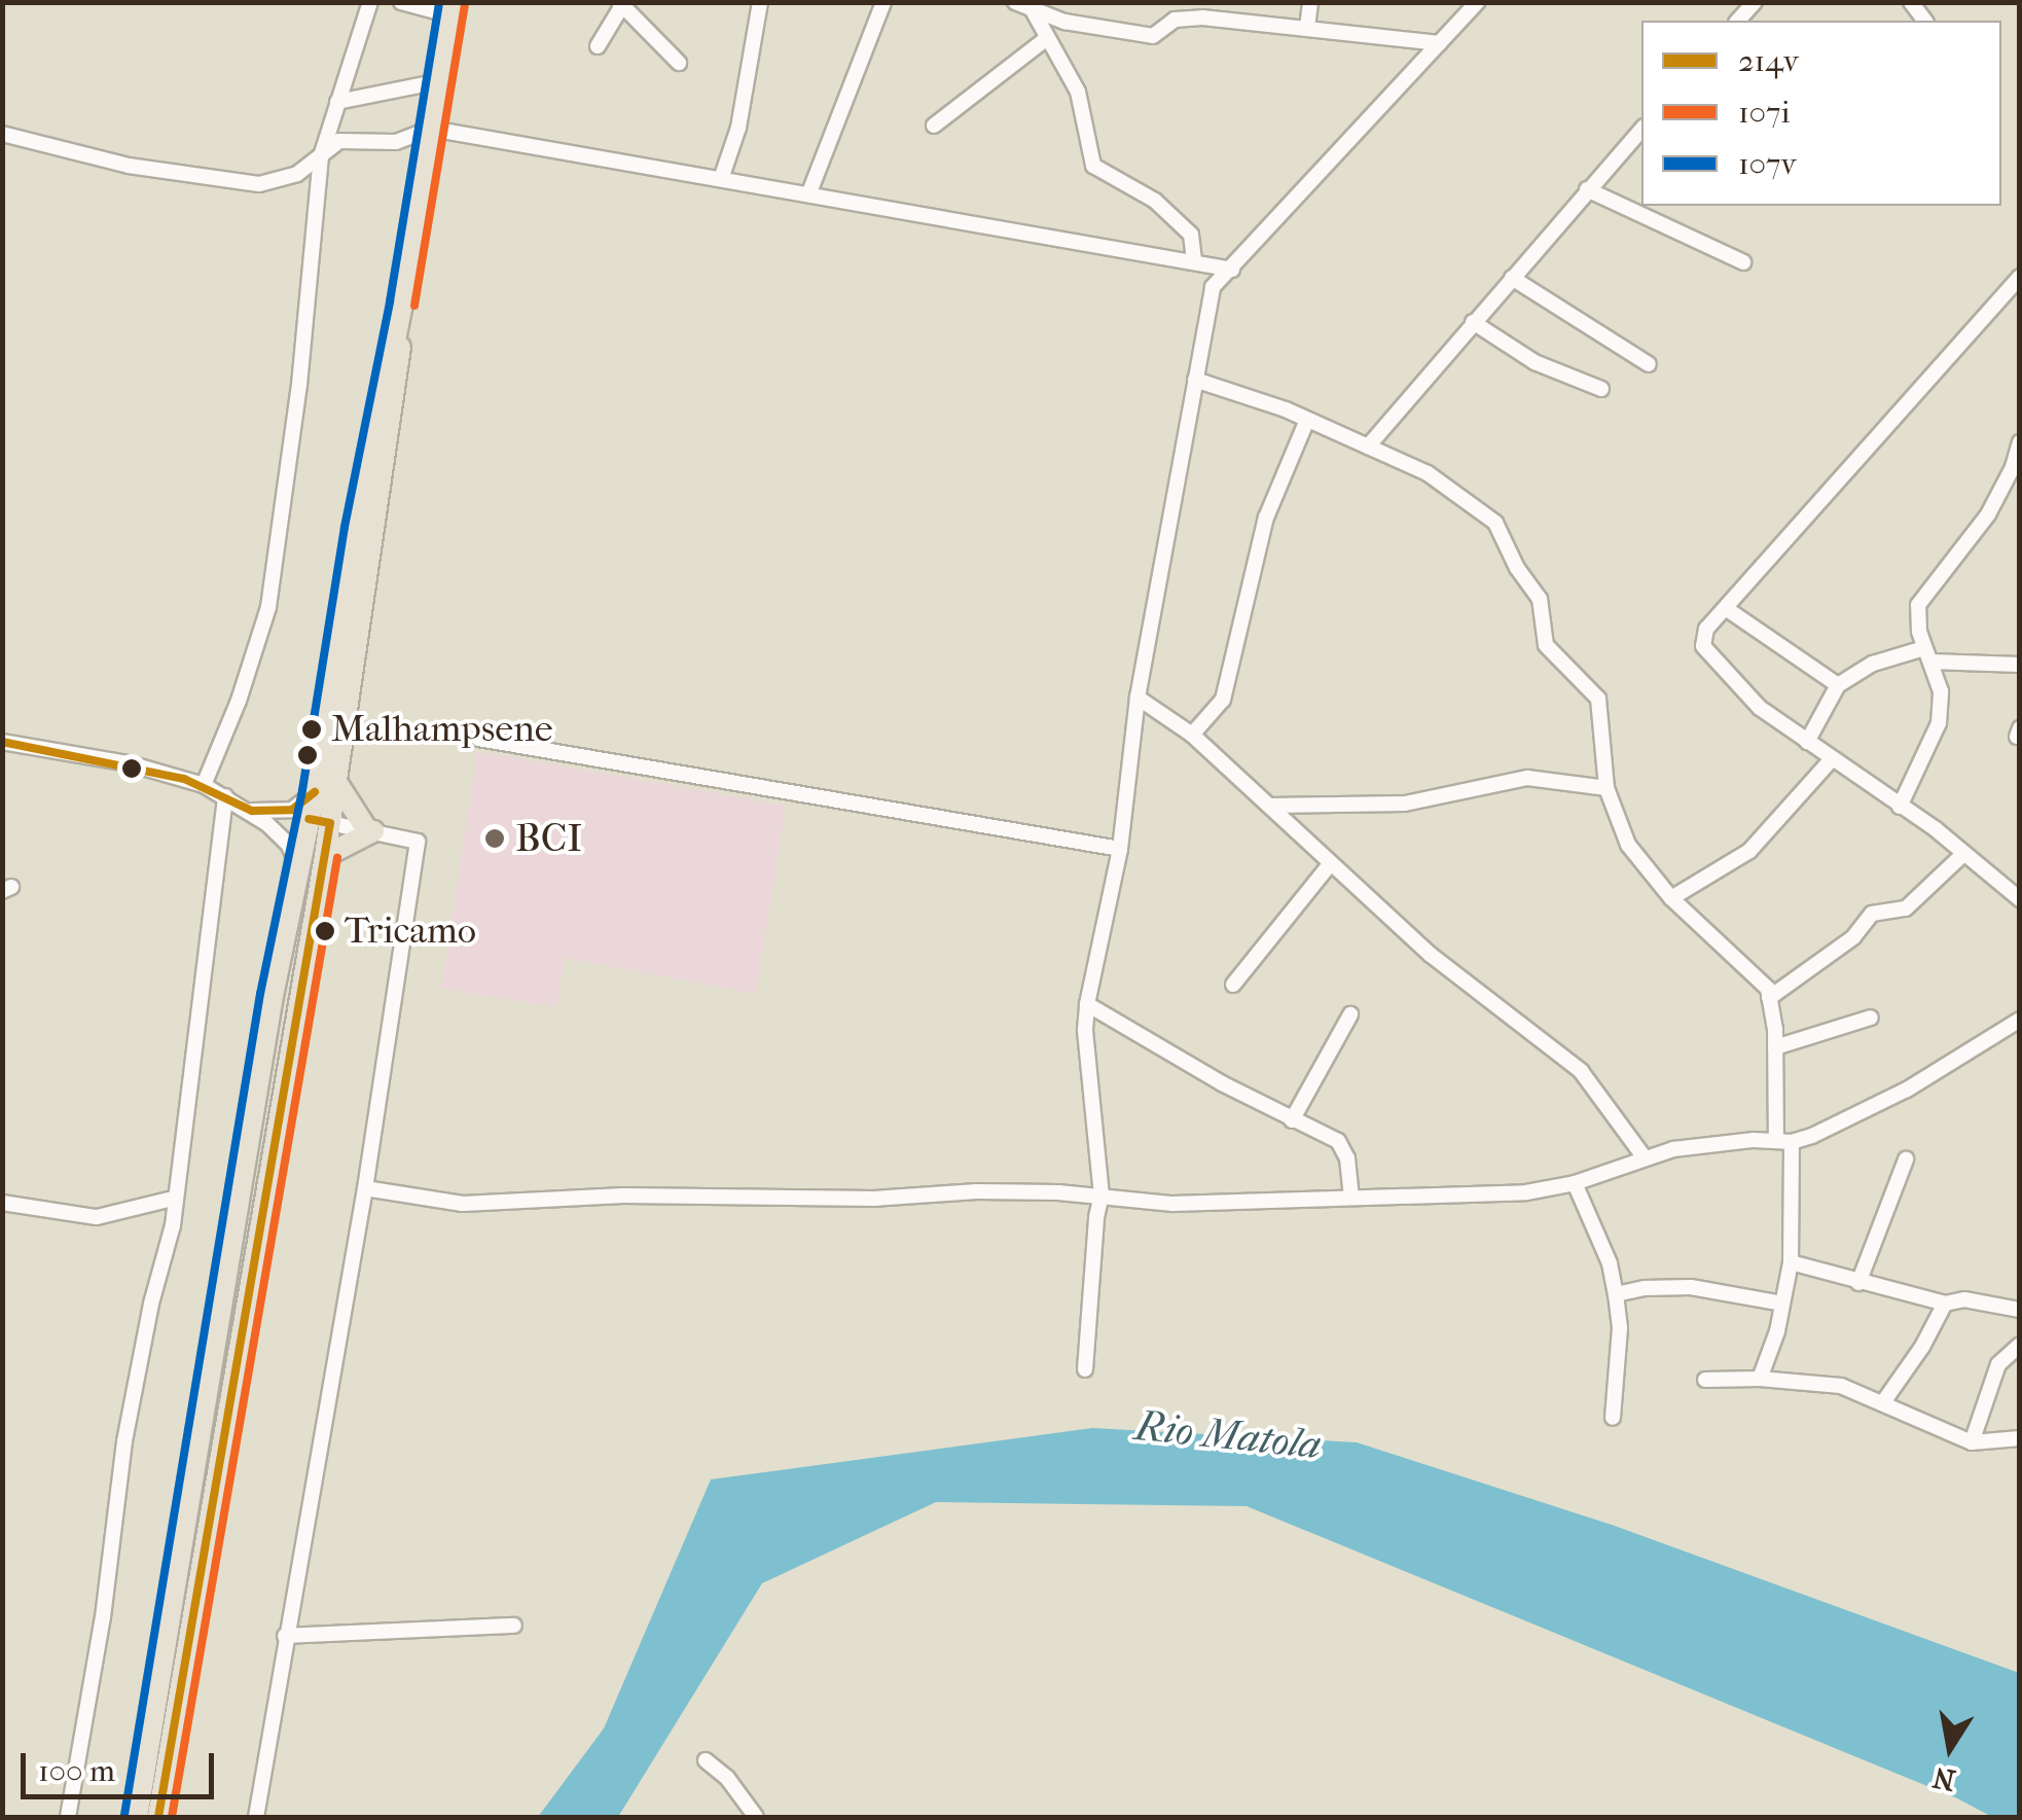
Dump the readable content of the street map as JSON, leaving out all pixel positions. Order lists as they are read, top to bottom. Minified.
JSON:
{"water":["Rio Matola"],"places":["Malhampsene","BCI","Tricamo"],"lines":["transit line 107v","transit line 107i","transit line 214v"],"legend":["214v","107i","107v"],"scale_bar":"100 m","north":"bottom"}
